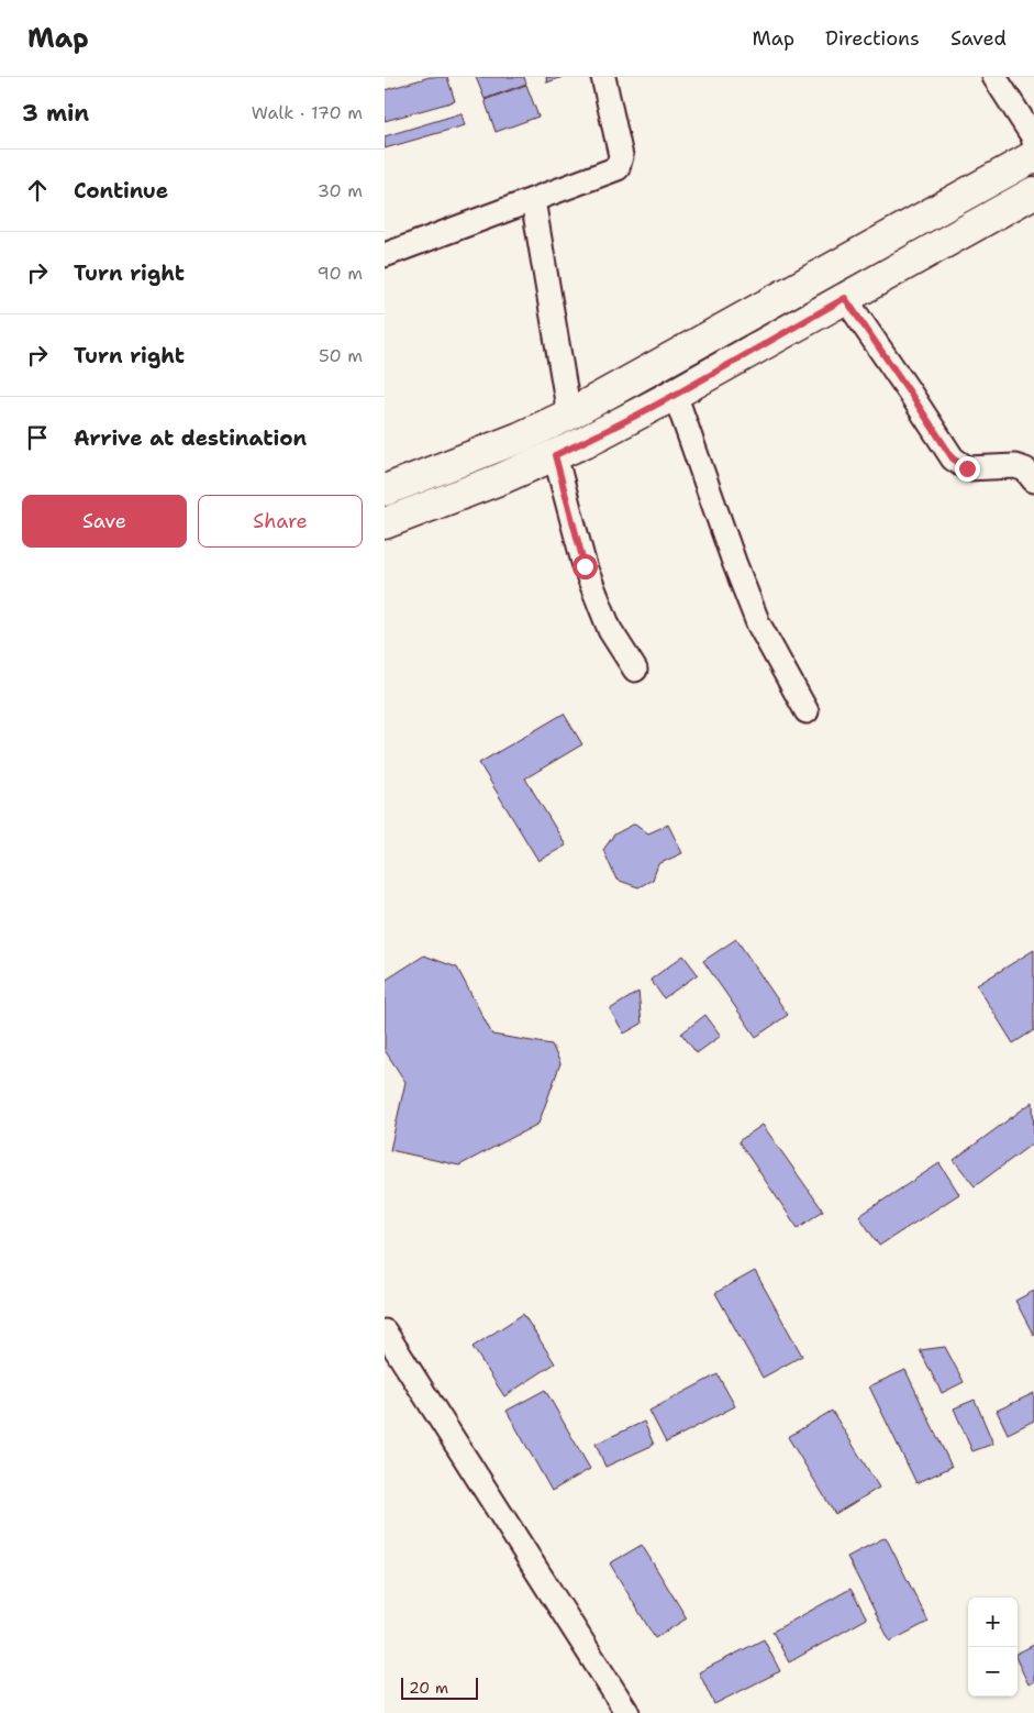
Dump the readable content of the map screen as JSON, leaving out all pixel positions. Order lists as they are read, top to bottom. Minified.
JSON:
{"scale_bar":"20 m","page":{"header":"Map","nav":["Map","Directions","Saved"],"heading":["3 min","Walk · 170 m"],"list":[["Continue","30 m"],["Turn right","90 m"],["Turn right","50 m"],"Arrive at destination"],"buttons":["Save","Share"],"map_buttons":["+","−"],"scale":"20 m"}}
